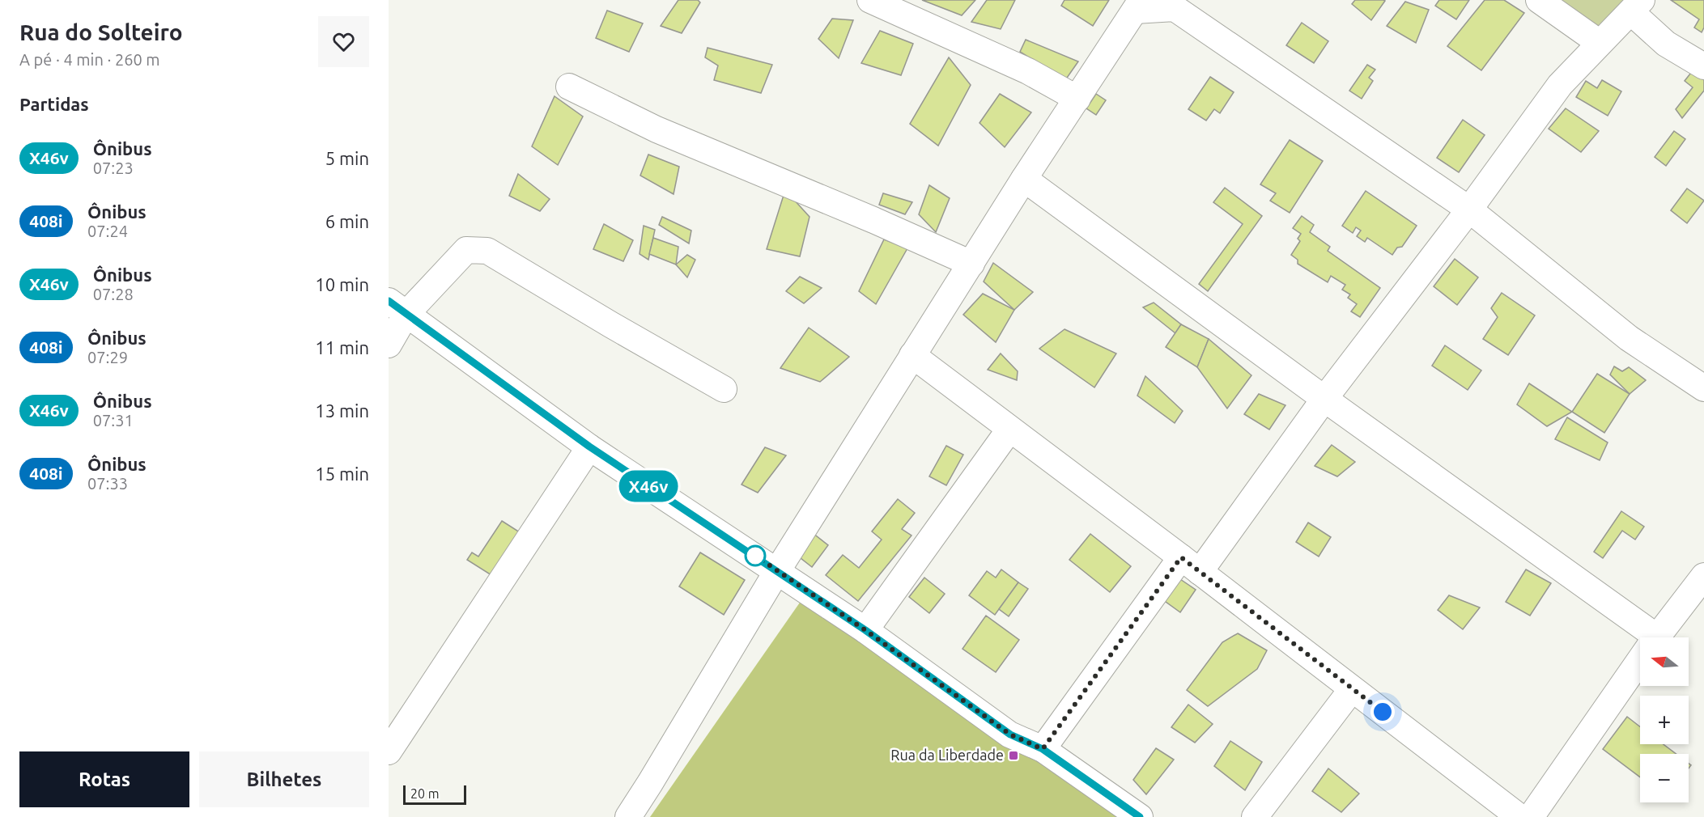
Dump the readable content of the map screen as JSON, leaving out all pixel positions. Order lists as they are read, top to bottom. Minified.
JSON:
{"places":{"transit":["Rua da Liberdade"]},"lines":["bus line X46v"],"scale_bar":"20 m","north":"left","page":{"heading":[["Rua do Solteiro","A pé · 4 min · 260 m"],"Partidas"],"on_map":"X46v","list":[{"mark":"X46v","name":"Ônibus","note":"07:23","value":"5 min"},{"mark":"408i","name":"Ônibus","note":"07:24","value":"6 min"},{"mark":"X46v","name":"Ônibus","note":"07:28","value":"10 min"},{"mark":"408i","name":"Ônibus","note":"07:29","value":"11 min"},{"mark":"X46v","name":"Ônibus","note":"07:31","value":"13 min"},{"mark":"408i","name":"Ônibus","note":"07:33","value":"15 min"}],"map_buttons":["+","−"],"buttons":["Rotas","Bilhetes"],"scale":"20 m"}}
